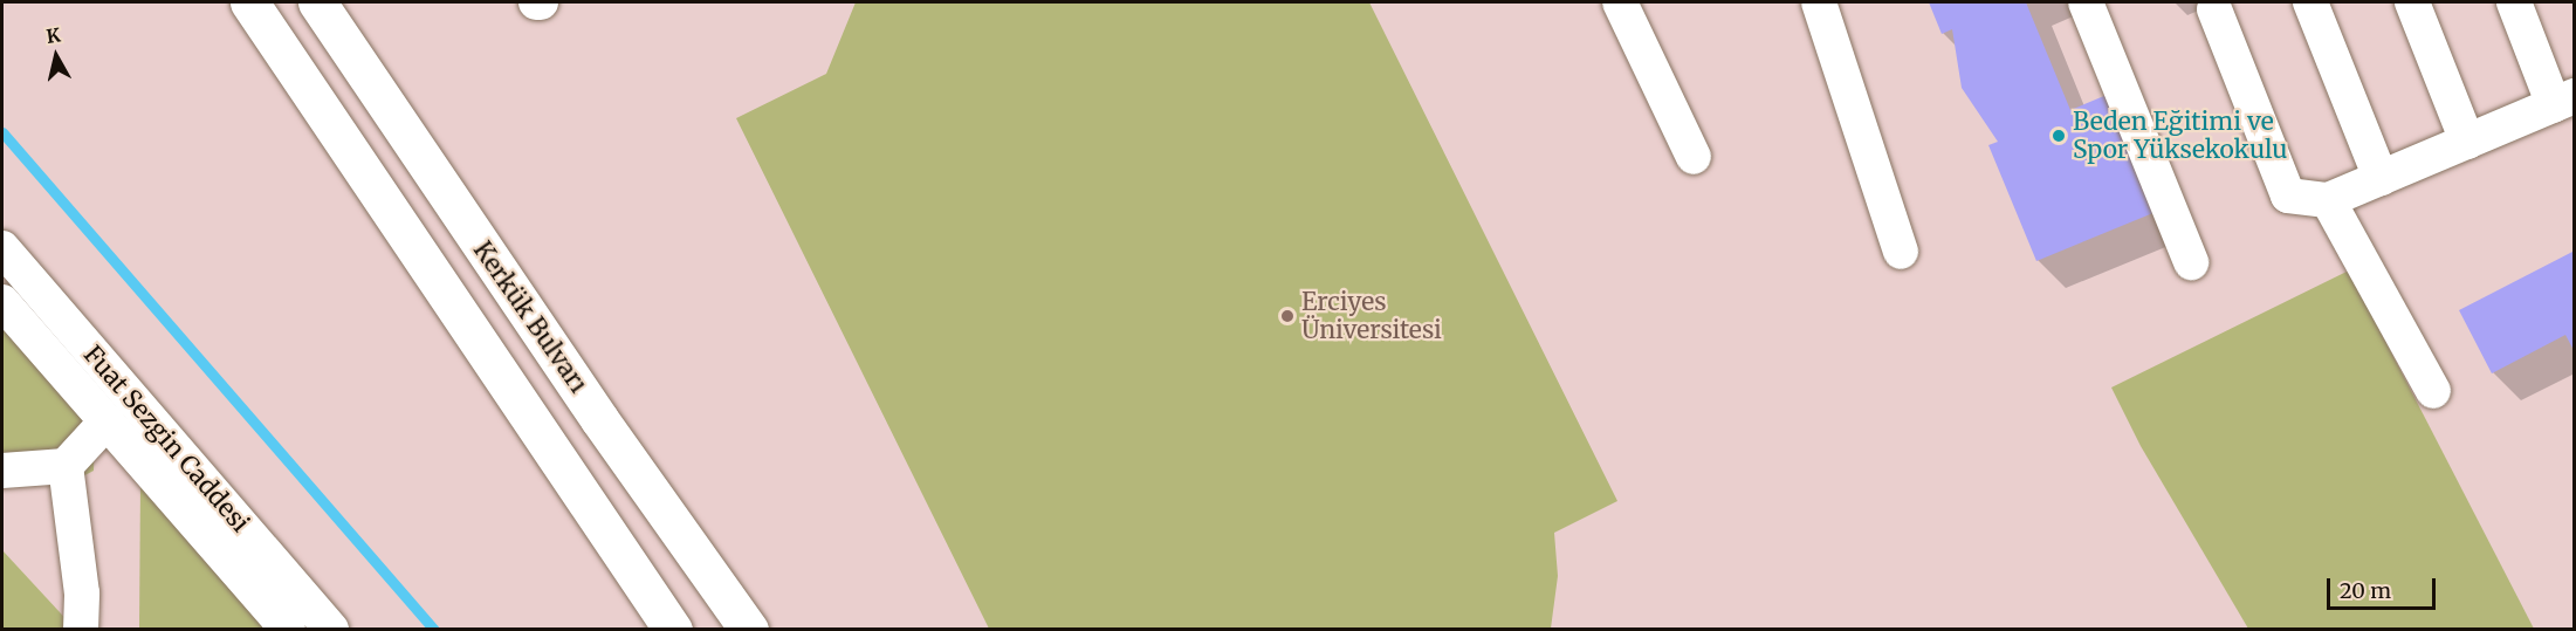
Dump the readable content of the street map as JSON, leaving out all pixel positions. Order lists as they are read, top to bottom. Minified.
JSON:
{"streets":{"main road":["Kerkük Bulvarı"],"street":["Fuat Sezgin Caddesi"]},"places":["Beden Eğitimi ve Spor Yüksekokulu","Erciyes Üniversitesi"],"scale_bar":"20 m","north":"top"}
